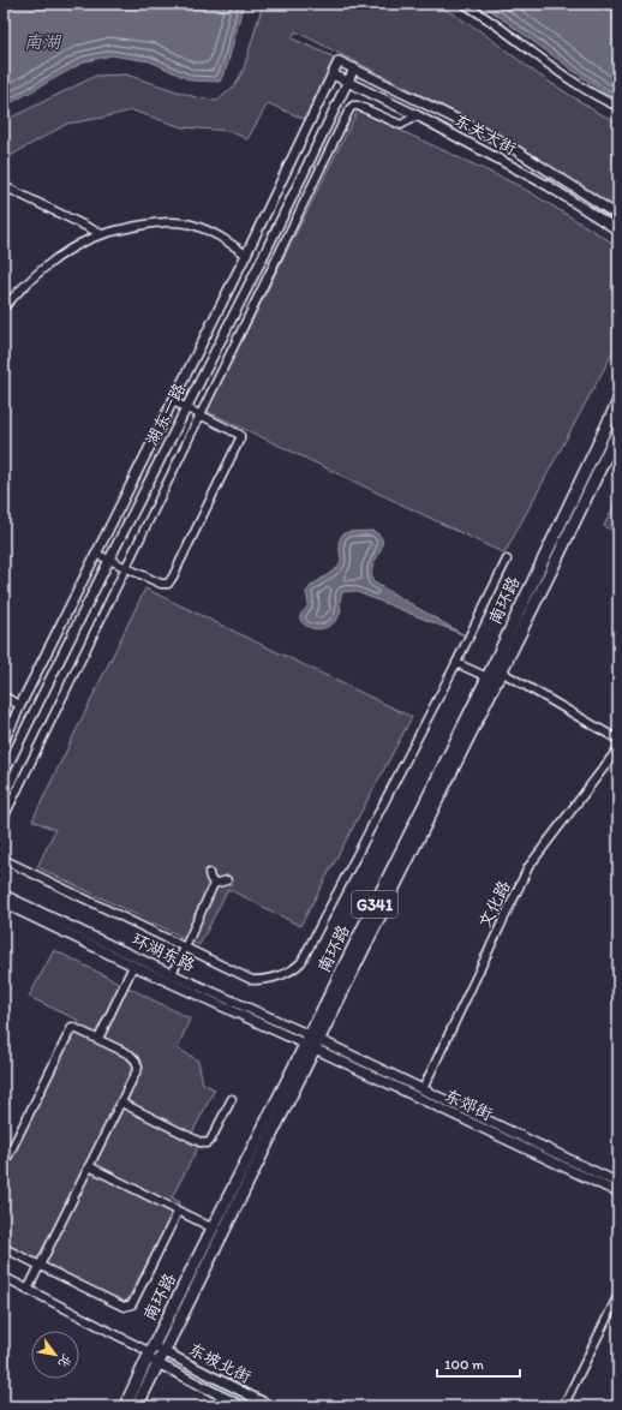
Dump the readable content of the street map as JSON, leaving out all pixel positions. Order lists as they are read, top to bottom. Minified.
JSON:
{"streets":{"highway":["南环路","G341"],"main road":["东关大街","湖东一路","环湖东路","东郊街","东坡北街"],"street":["文化路"]},"crossings":[["东关大街","湖东一路"],["南环路","环湖东路"],["南环路","东郊街"],["南环路","东坡北街"],["文化路","东郊街"],["环湖东路","东郊街"]],"water":["南湖"],"scale_bar":"100 m","north":"bottom right"}
